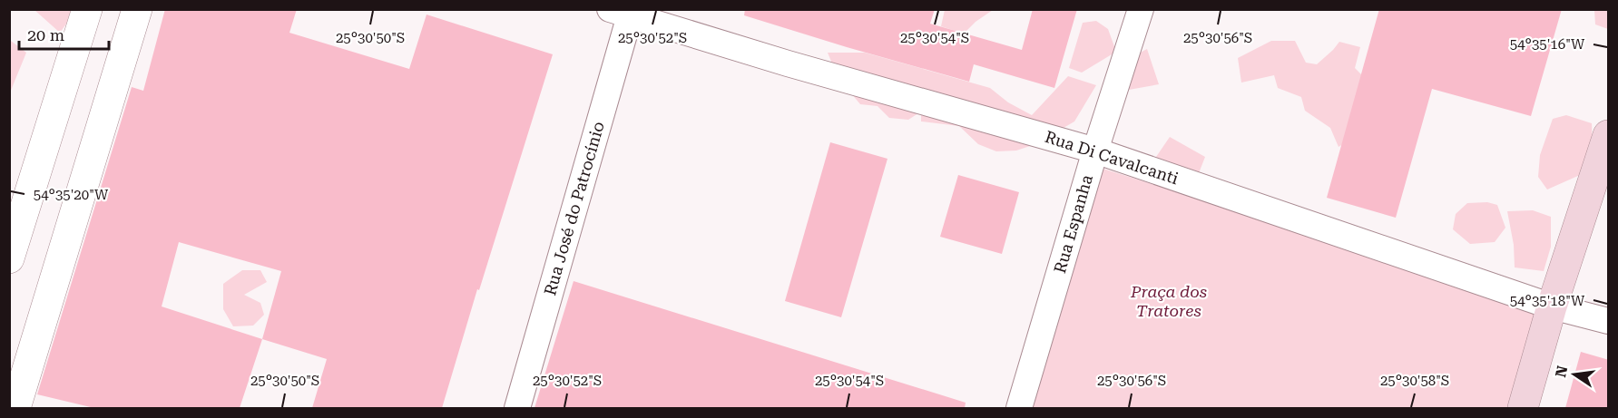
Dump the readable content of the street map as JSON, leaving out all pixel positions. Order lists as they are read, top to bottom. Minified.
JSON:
{"streets":{"street":["Rua Di Cavalcanti","Rua José do Patrocínio","Rua Espanha"]},"crossings":[["Rua Di Cavalcanti","Rua José do Patrocínio"],["Rua Di Cavalcanti","Rua Espanha"]],"parks":["Praça dos Tratores"],"scale_bar":"20 m","north":"left","coordinates":["25°30'50\"S","25°30'52\"S","25°30'54\"S","25°30'56\"S","54°35'16\"W","54°35'20\"W","54°35'18\"W","25°30'58\"S"]}
